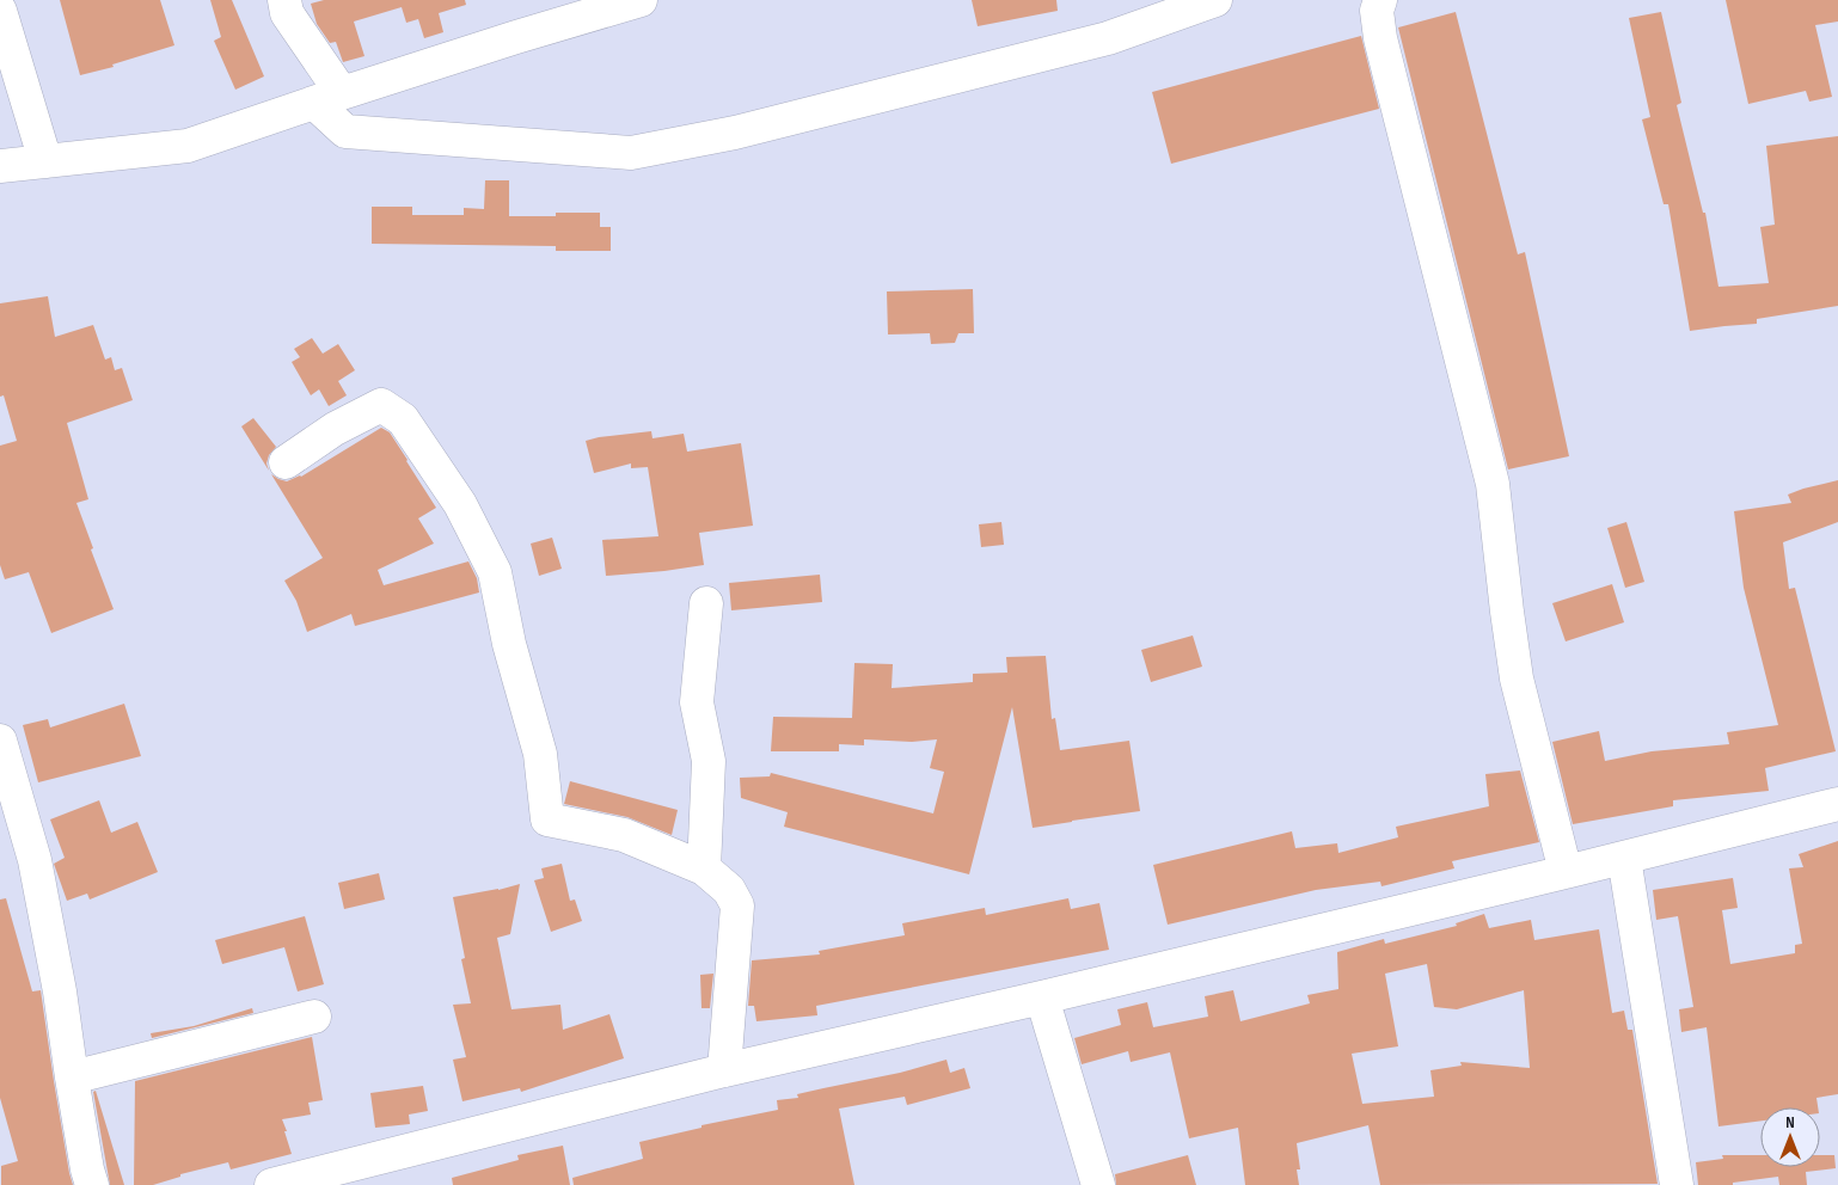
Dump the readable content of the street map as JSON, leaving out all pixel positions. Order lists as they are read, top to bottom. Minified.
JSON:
{"north":"top"}
